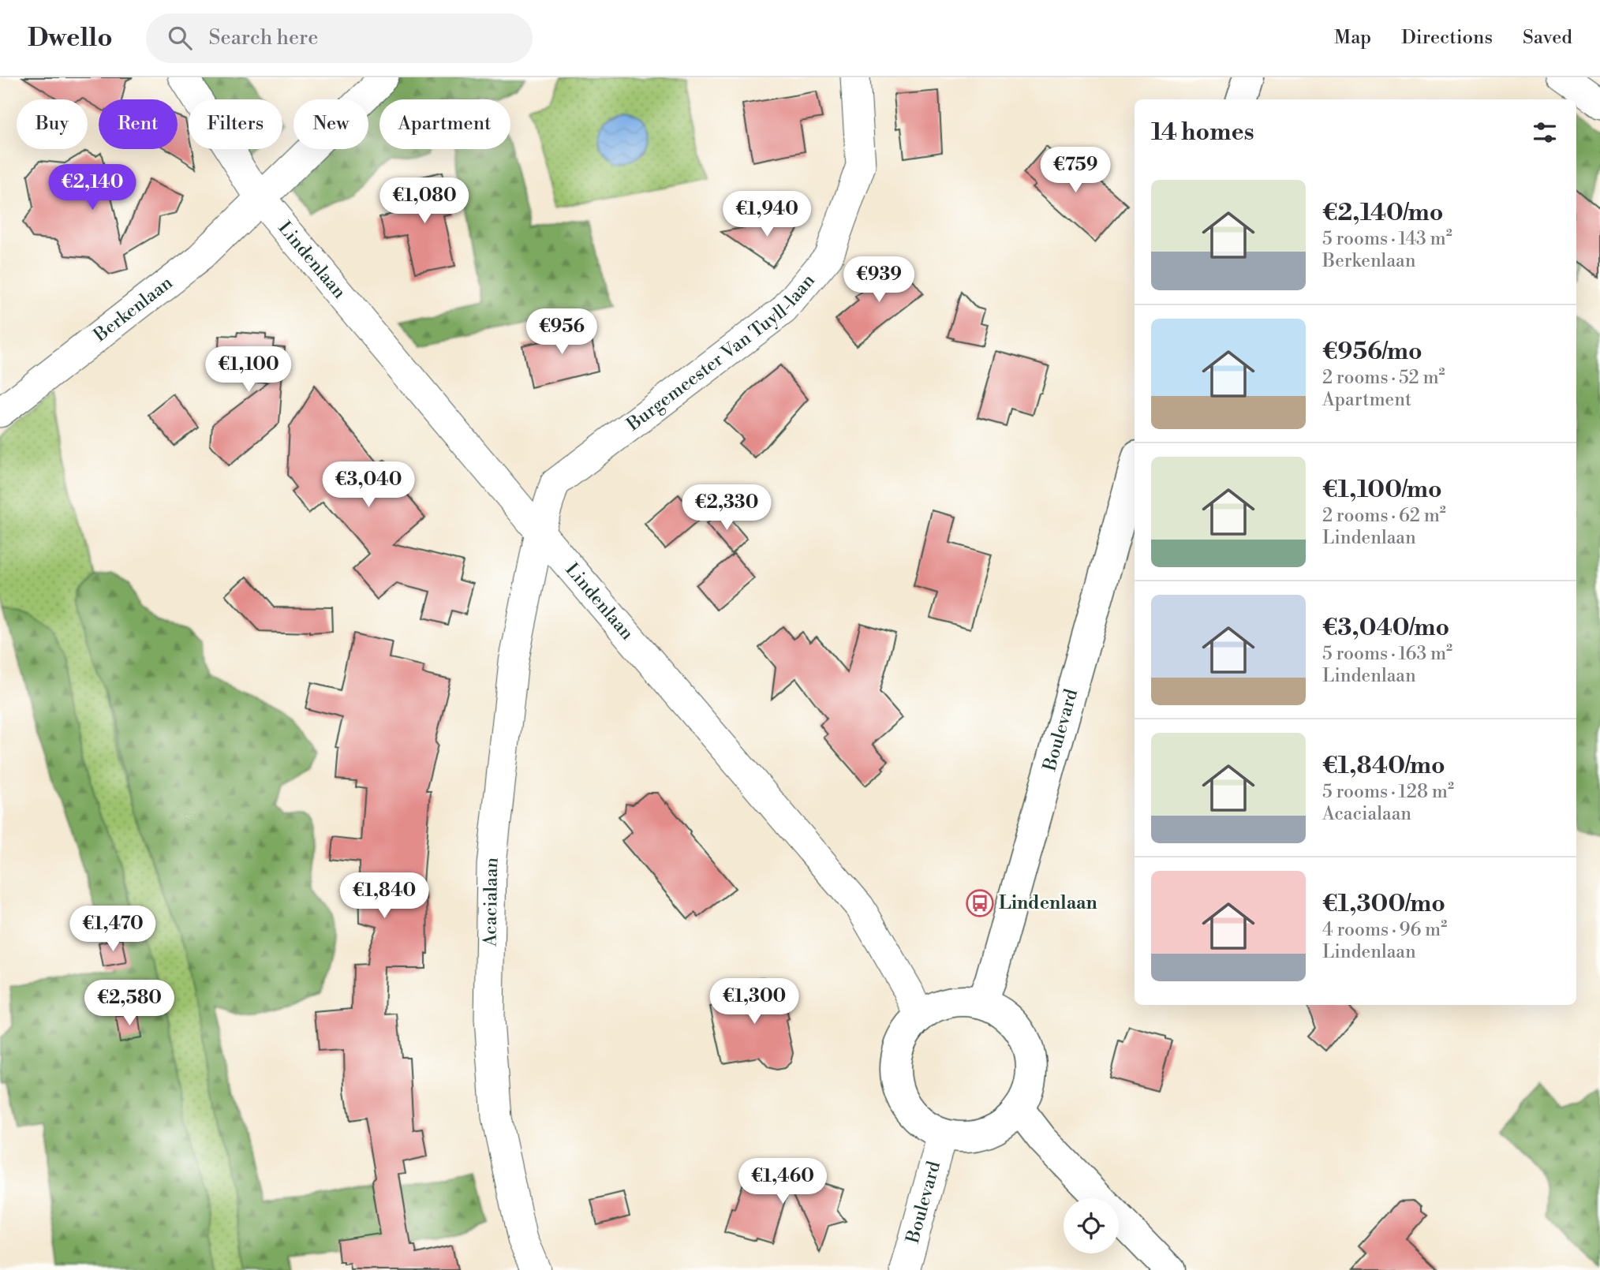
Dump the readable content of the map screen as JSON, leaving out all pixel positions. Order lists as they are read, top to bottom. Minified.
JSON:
{"streets":{"street":["Lindenlaan","Berkenlaan","Burgemeester Van Tuyll-laan","Boulevard","Acacialaan"]},"crossings":[["Lindenlaan","Berkenlaan"],["Lindenlaan","Burgemeester Van Tuyll-laan"],["Lindenlaan","Boulevard"],["Lindenlaan","Acacialaan"],["Burgemeester Van Tuyll-laan","Acacialaan"]],"places":{"bus stop":["Lindenlaan"]},"page":{"header":"Dwello","search":"Search here","nav":["Map","Directions","Saved"],"chip":["Buy","Rent","Filters","New","Apartment"],"heading":"14 homes","price":["€759","€2,140","€1,080","€1,940","€939","€956","€1,100","€3,040","€2,330","€1,840","€1,470","€1,300","€2,580","€1,460"],"list":[{"name":"€2,140/mo","note":"5 rooms · 143 m² · Berkenlaan"},{"name":"€956/mo","note":"2 rooms · 52 m² · Apartment"},{"name":"€1,100/mo","note":"2 rooms · 62 m² · Lindenlaan"},{"name":"€3,040/mo","note":"5 rooms · 163 m² · Lindenlaan"},{"name":"€1,840/mo","note":"5 rooms · 128 m² · Acacialaan"},{"name":"€1,300/mo","note":"4 rooms · 96 m² · Lindenlaan"}]}}
